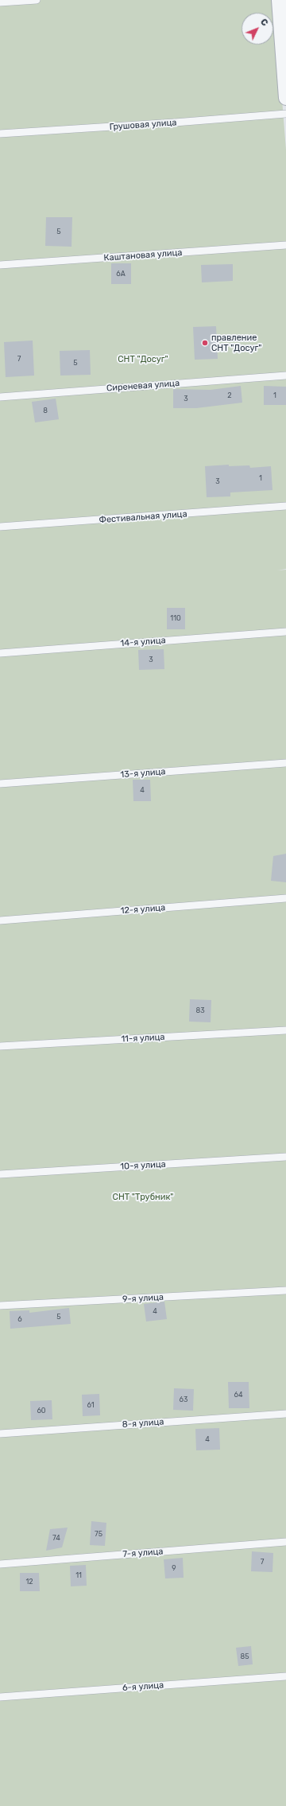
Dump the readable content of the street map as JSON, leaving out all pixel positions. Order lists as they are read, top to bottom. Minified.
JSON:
{"streets":{"lane":["Грушовая улица","Каштановая улица","Сиреневая улица","Фестивальная улица","14-я улица","13-я улица","12-я улица","11-я улица","10-я улица","9-я улица","8-я улица","7-я улица","6-я улица"]},"parks":["СНТ \"Досуг\"","СНТ \"Трубник\""],"places":["правление СНТ \"Досуг\""],"house_numbers":["5","6А","7","5","2","1","3","8","1","3","110","3","4","83","4","5","6","64","63","61","60","4","75","74","7","9","11","12","85"],"north":"top right"}
